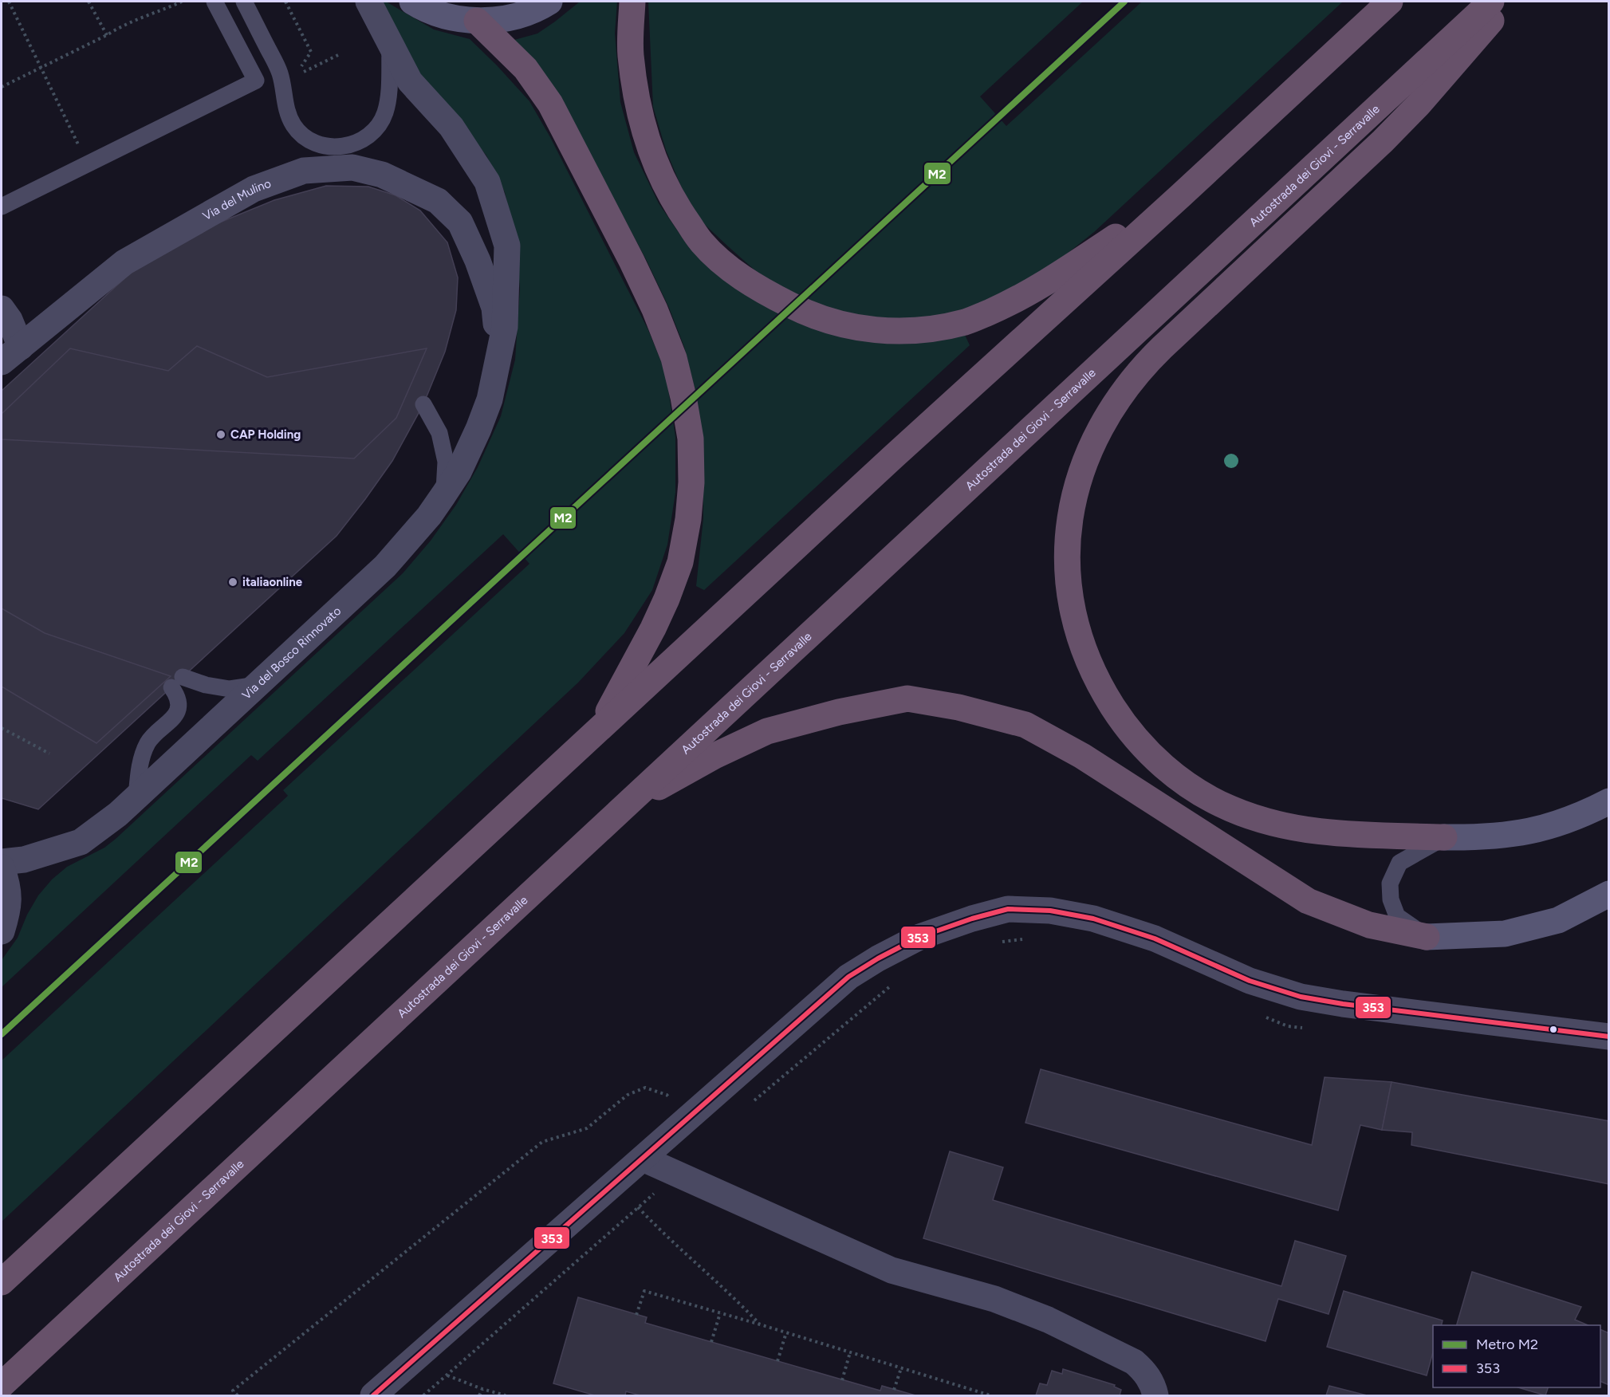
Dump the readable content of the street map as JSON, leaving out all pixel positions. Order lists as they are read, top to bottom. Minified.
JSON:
{"streets":{"highway":["Autostrada dei Giovi - Serravalle"],"street":["Via del Mulino","Via del Bosco Rinnovato"]},"crossings":[["Via del Mulino","Via del Bosco Rinnovato"]],"places":["CAP Holding","italiaonline"],"lines":["metro line M2","transit line 353"],"legend":["Metro M2","353"]}
